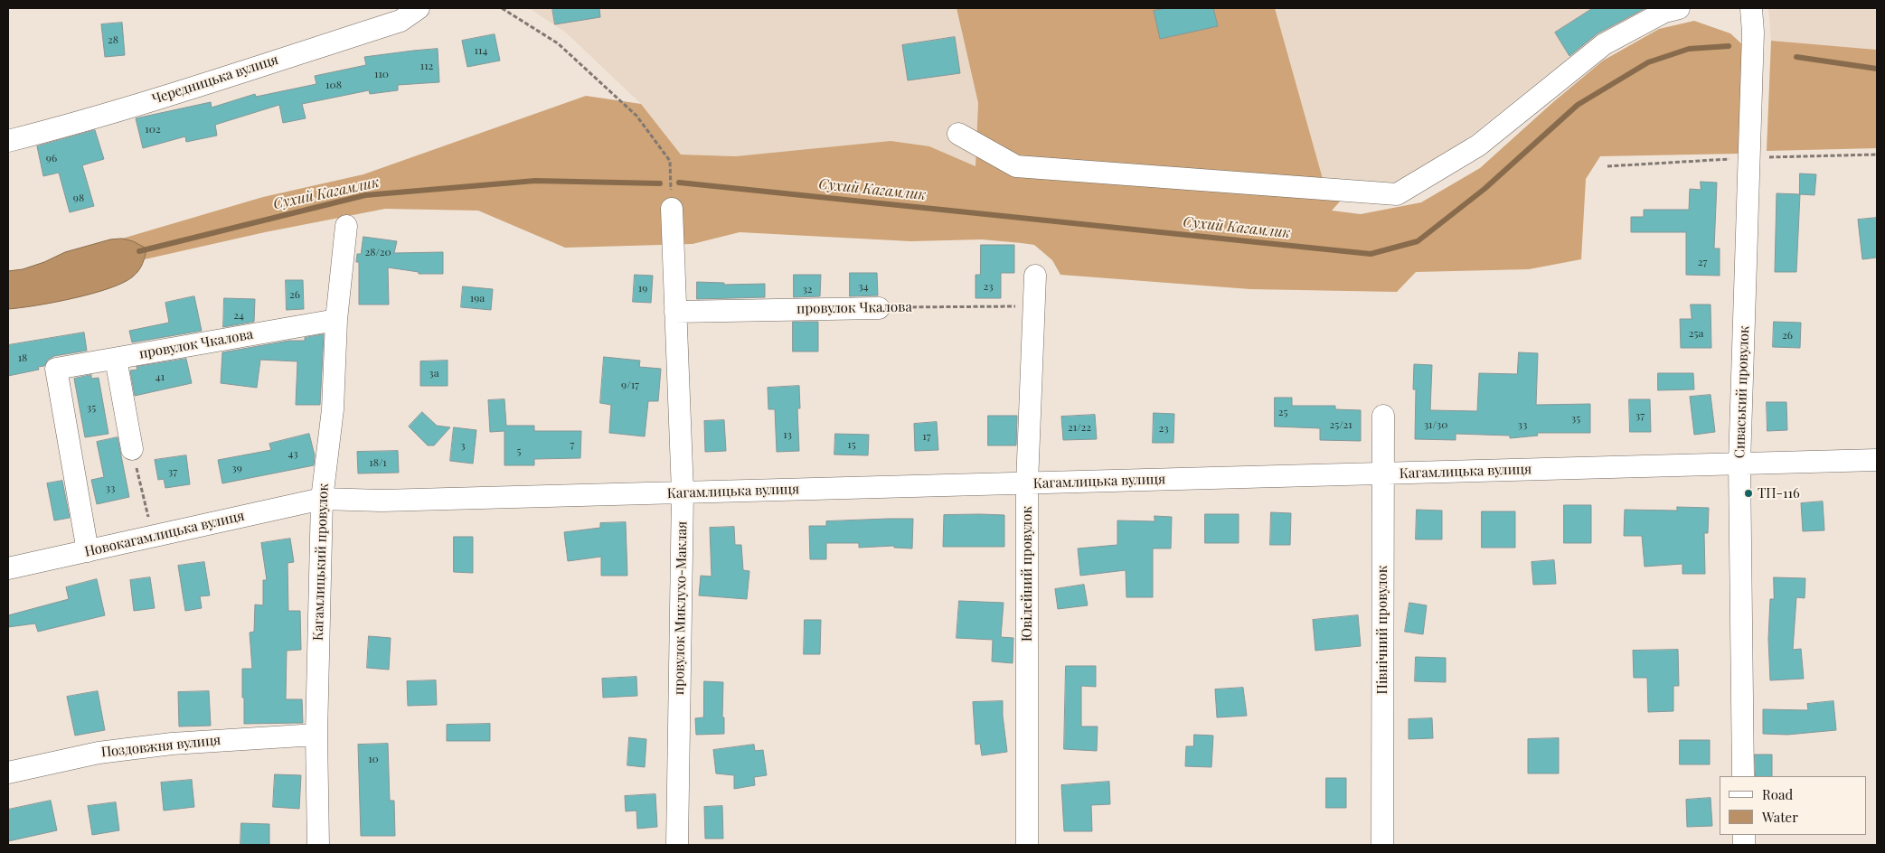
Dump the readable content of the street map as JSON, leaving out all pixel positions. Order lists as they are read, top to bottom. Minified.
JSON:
{"streets":{"street":["Чередницька вулиця","провулок Чкалова","Сиваський провулок","Кагамлицька вулиця","Новокагамлицька вулиця","Кагамлицький провулок","Ювілейний провулок","провулок Миклухо-Маклая","Північний провулок","Поздовжня вулиця"]},"crossings":[["провулок Чкалова","Новокагамлицька вулиця"],["провулок Чкалова","Кагамлицький провулок"],["провулок Чкалова","Ювілейний провулок"],["провулок Чкалова","провулок Миклухо-Маклая"],["Сиваський провулок","Кагамлицька вулиця"],["Кагамлицька вулиця","Новокагамлицька вулиця"],["Кагамлицька вулиця","Кагамлицький провулок"],["Кагамлицька вулиця","Ювілейний провулок"],["Кагамлицька вулиця","провулок Миклухо-Маклая"],["Кагамлицька вулиця","Північний провулок"],["Новокагамлицька вулиця","Кагамлицький провулок"],["Кагамлицький провулок","Поздовжня вулиця"]],"water":["Сухий Кагамлик"],"places":["ТП-116"],"house_numbers":["28","114","112","110","108","102","96","98","28/20","27","34","23","19","32","26","19а","24","25а","26","18","3а","41","9/17","35","25","37","35","25/21","31/30","33","21/22","23","13","17","7","15","3","5","43","18/1","39","37","33","10"],"legend":["Road","Water"]}
